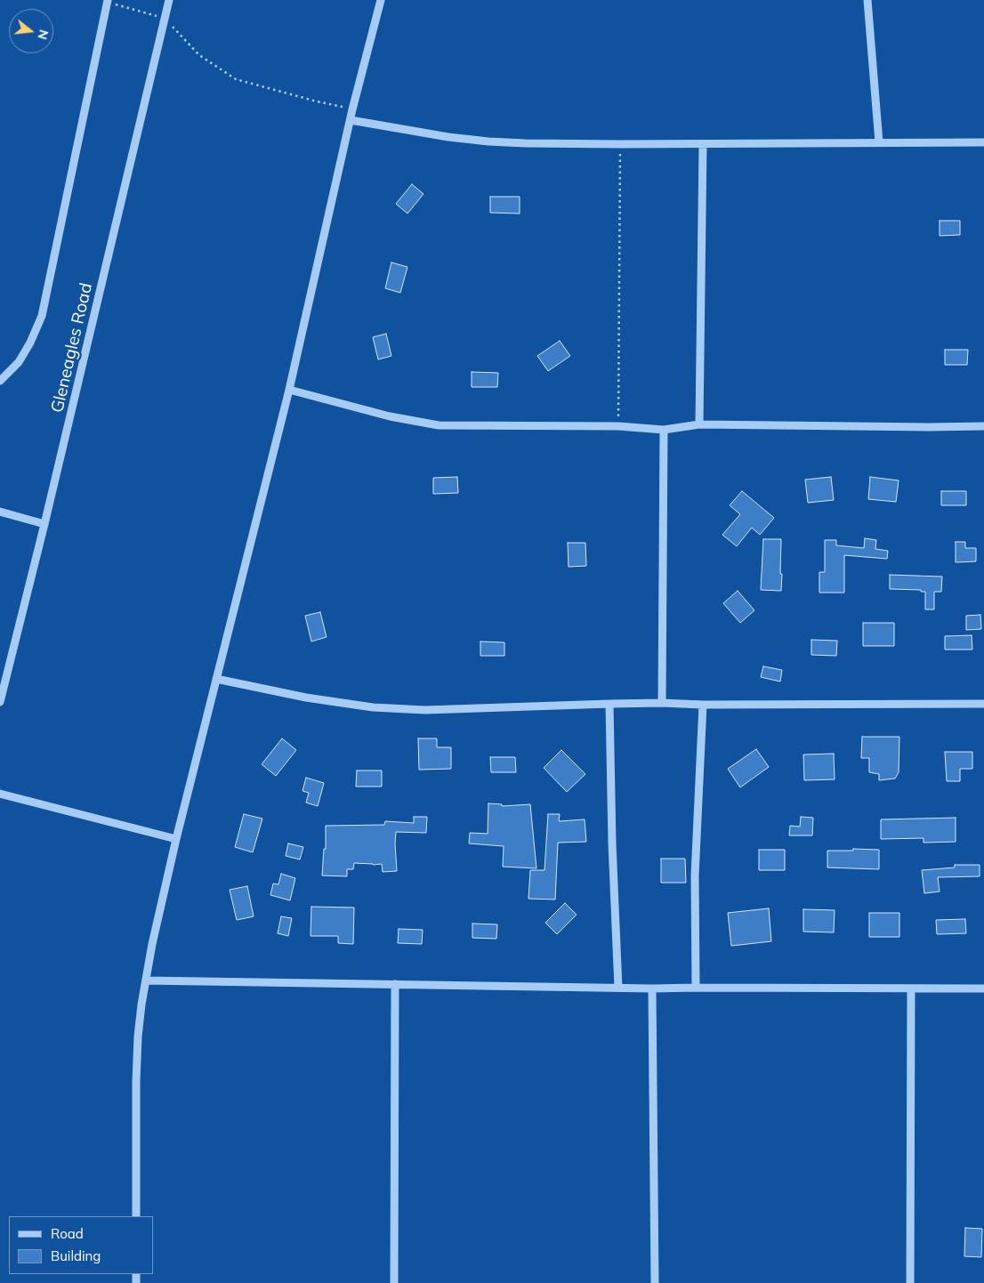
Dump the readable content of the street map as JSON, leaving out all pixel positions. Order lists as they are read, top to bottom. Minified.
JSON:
{"streets":{"street":["Gleneagles Road"]},"legend":["Road","Building"],"north":"right"}
